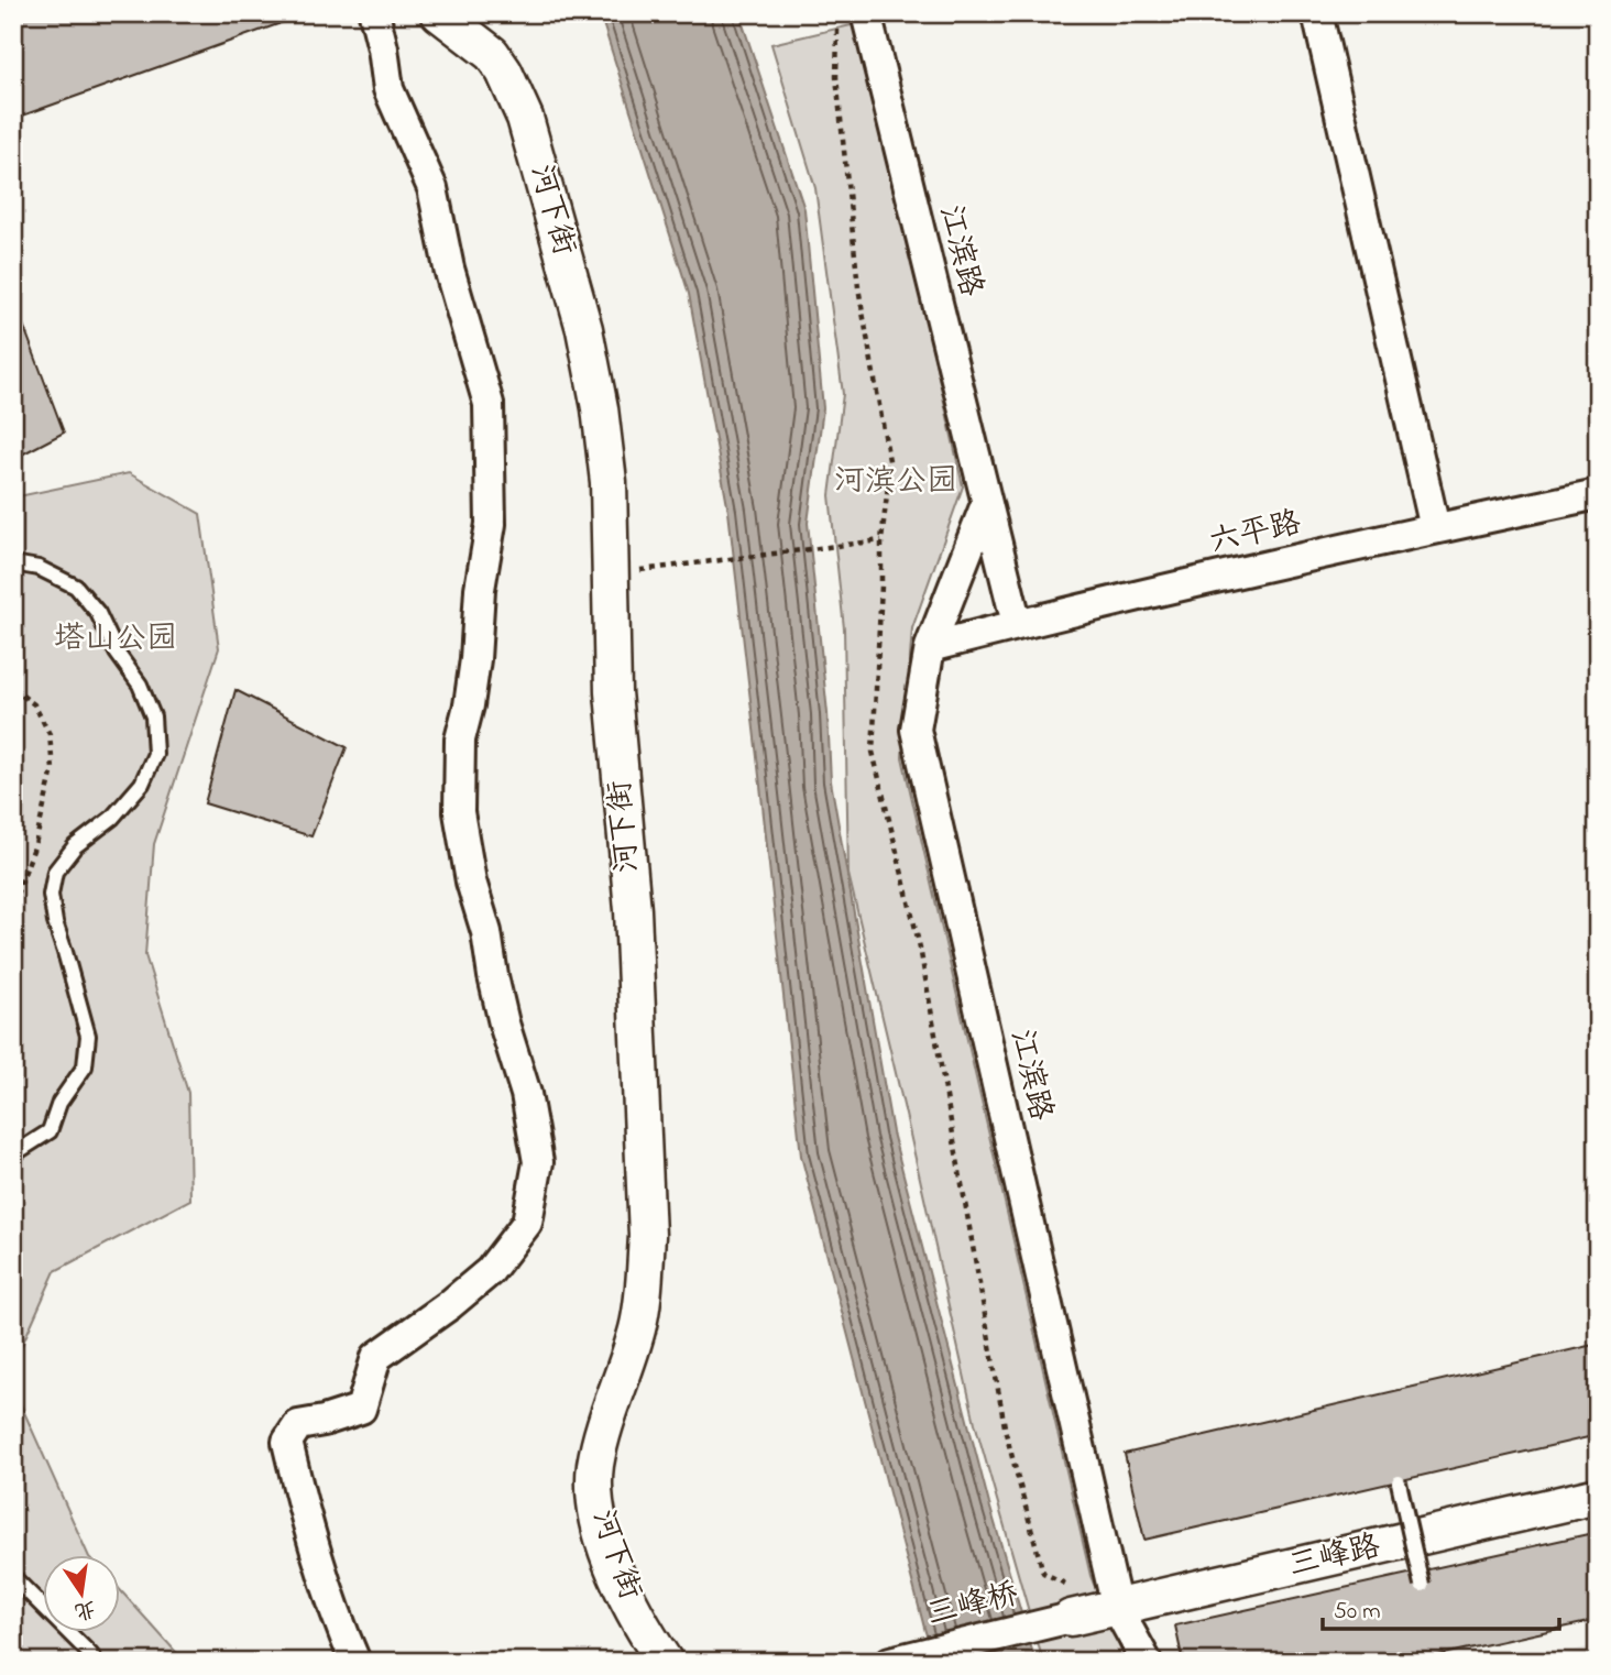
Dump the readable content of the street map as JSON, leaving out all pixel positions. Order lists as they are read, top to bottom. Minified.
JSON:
{"streets":{"street":["河下街","江滨路","六平路","三峰路","三峰桥"]},"crossings":[["江滨路","六平路"],["江滨路","三峰路"],["三峰路","三峰桥"]],"parks":["河滨公园","塔山公园"],"scale_bar":"50 m","north":"bottom"}
